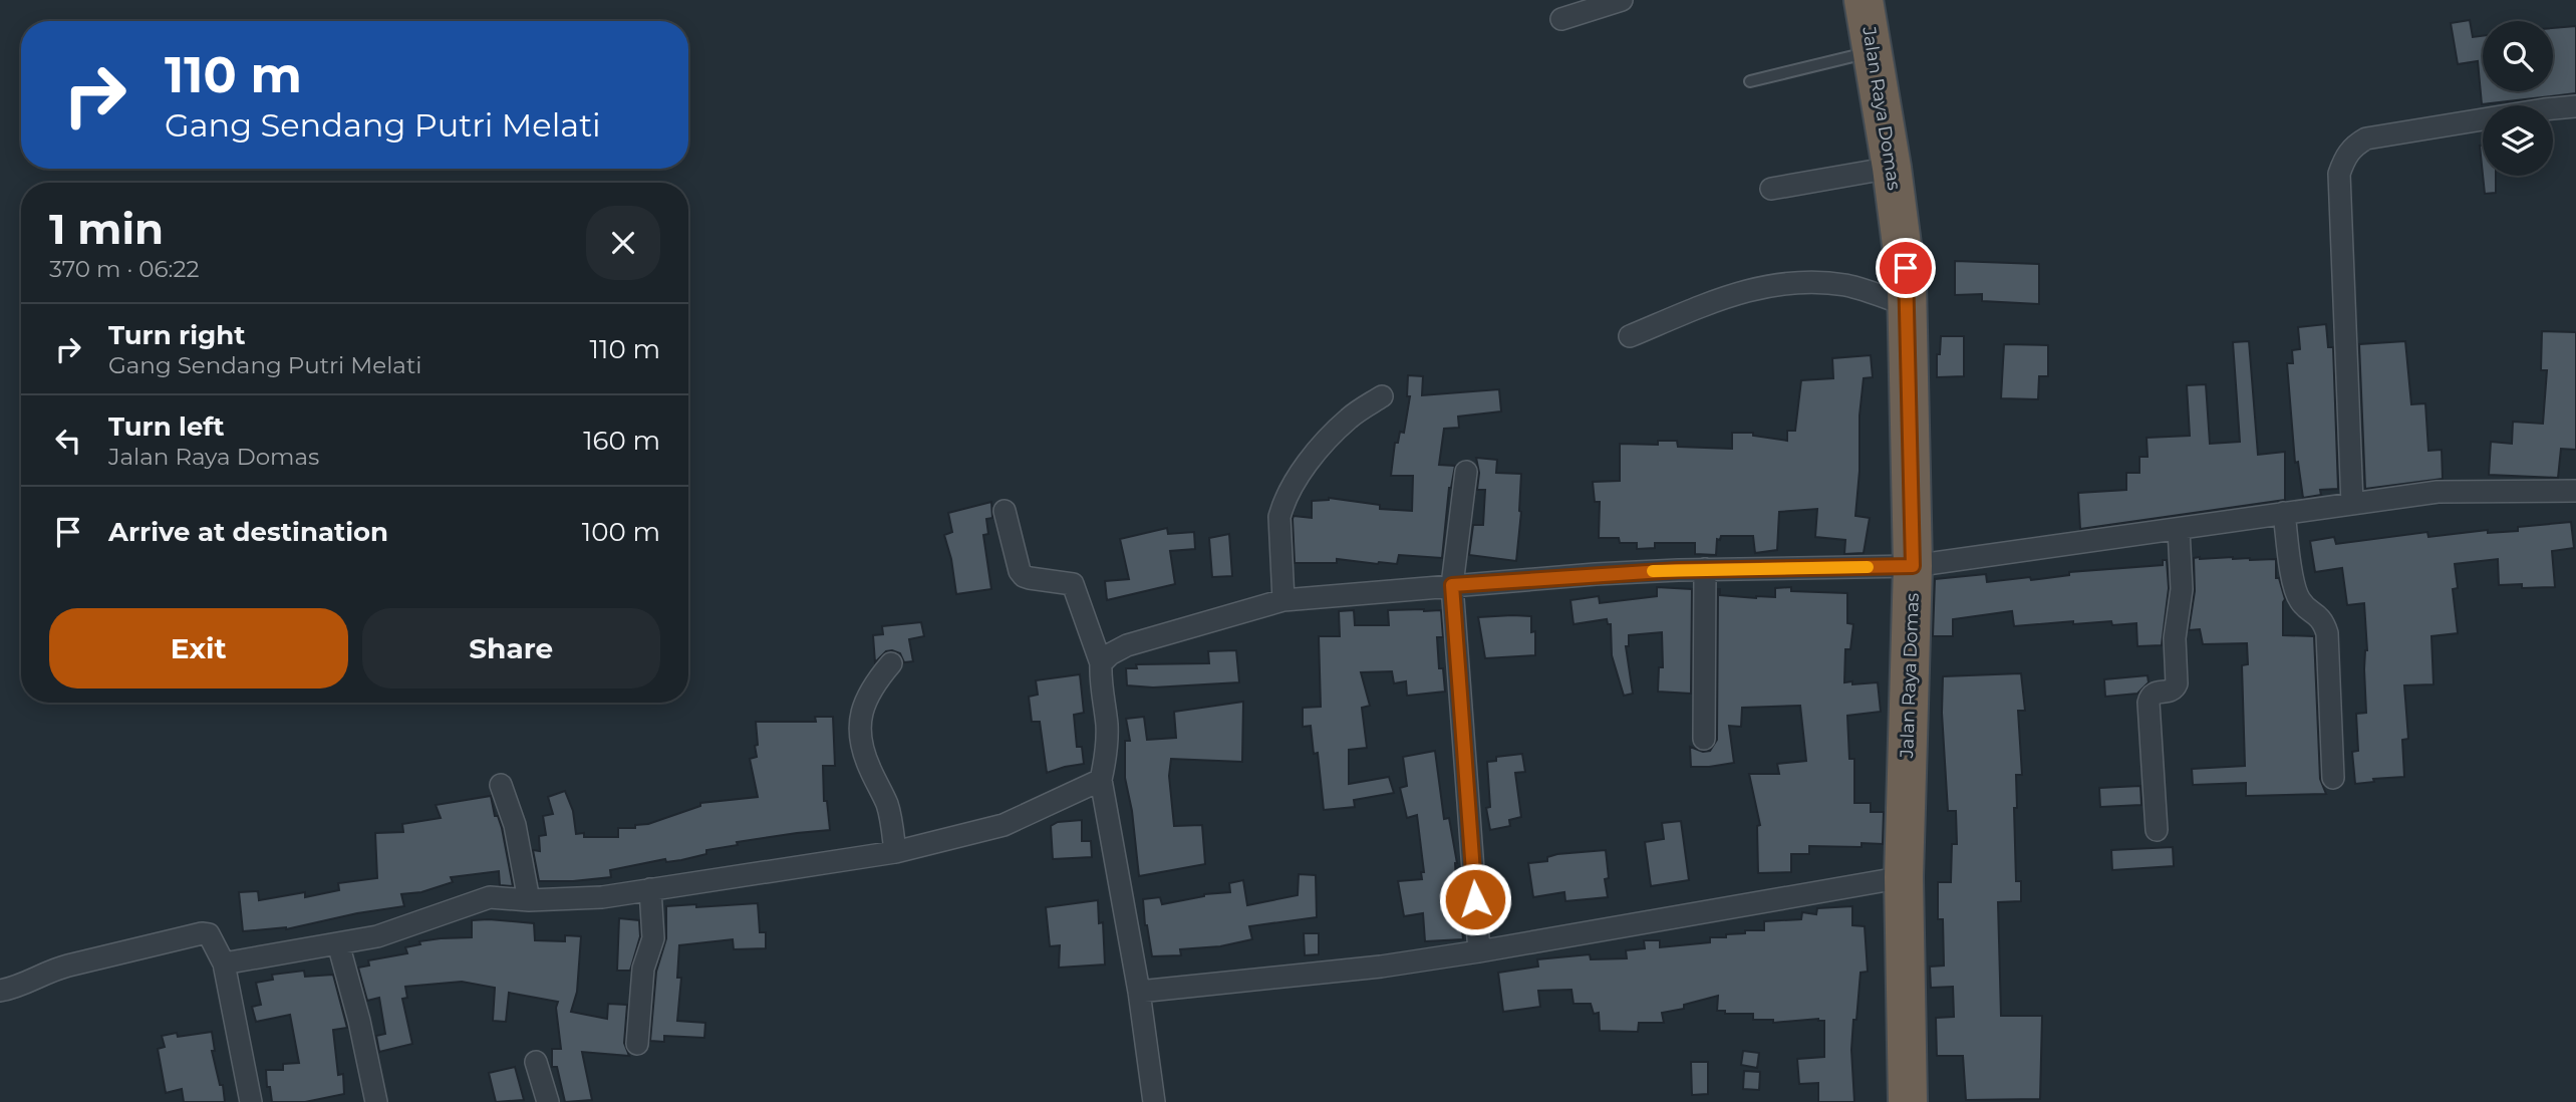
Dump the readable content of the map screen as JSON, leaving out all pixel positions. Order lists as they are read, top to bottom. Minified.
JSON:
{"streets":{"highway":["Jalan Raya Domas"]},"page":{"turn":["110 m","Gang Sendang Putri Melati"],"heading":["1 min","370 m · 06:22"],"list":[{"name":"Turn right","note":"Gang Sendang Putri Melati","value":"110 m"},{"name":"Turn left","note":"Jalan Raya Domas","value":"160 m"},{"name":"Arrive at destination","value":"100 m"}],"buttons":["Exit","Share"]}}
